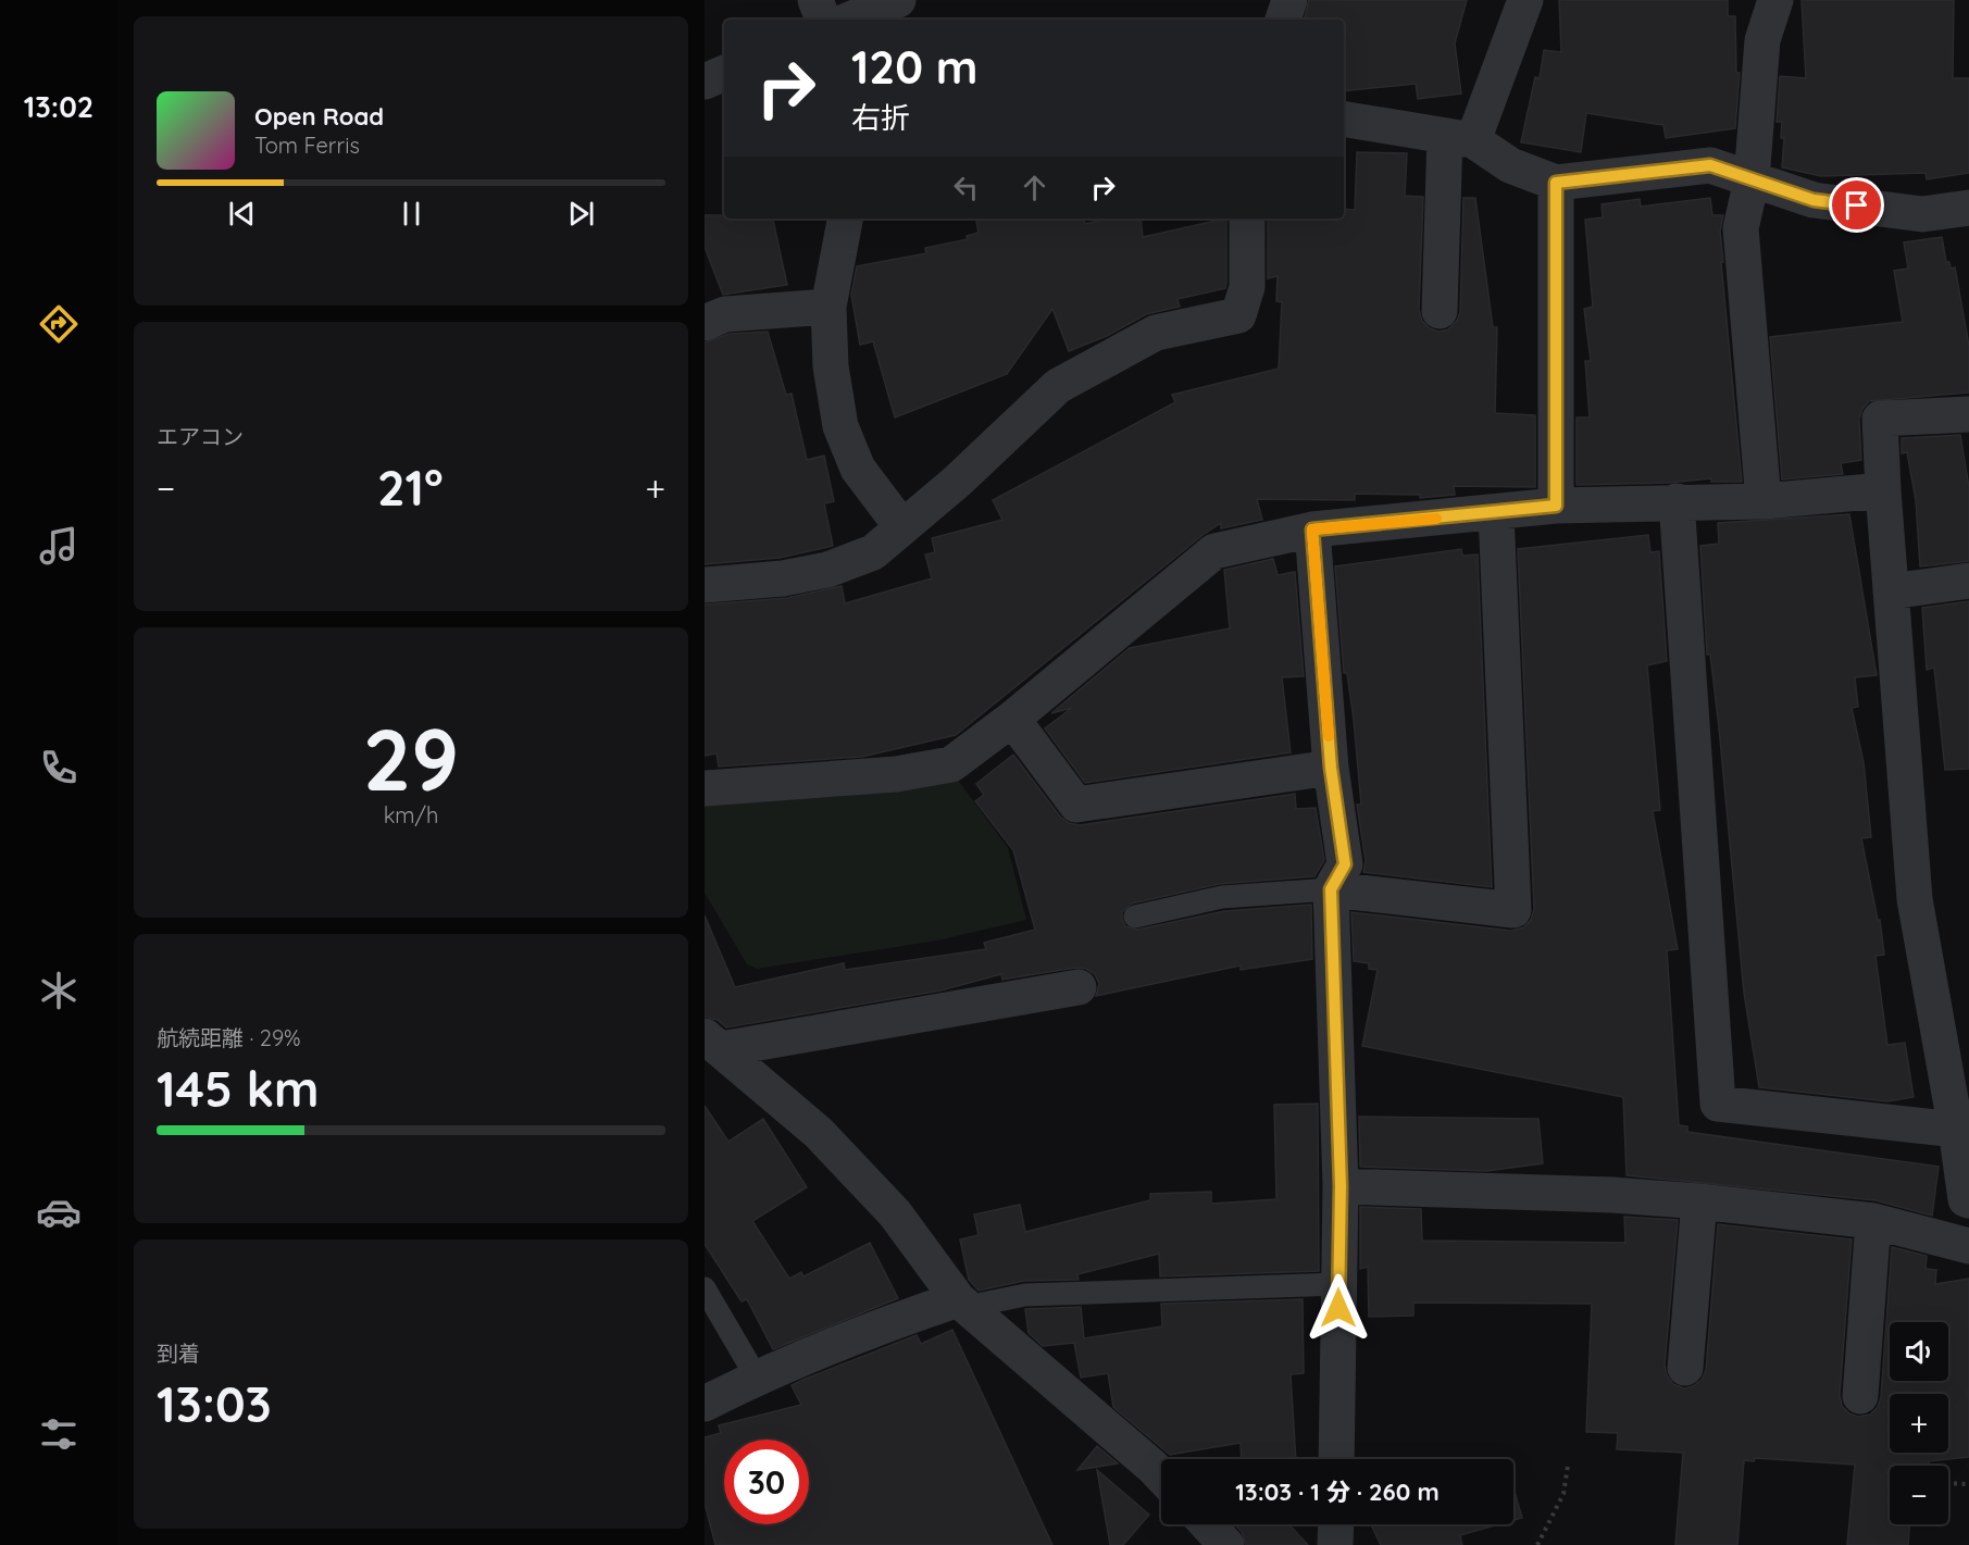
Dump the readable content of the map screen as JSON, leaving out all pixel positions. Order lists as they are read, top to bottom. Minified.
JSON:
{"page":{"tabs":"13:02","turn":["120 m","右折"],"song":["Open Road","Tom Ferris"],"tile":["エアコン",["29","km/h"],["航続距離 · 29%","145 km"],["到着","13:03"]],"heat":["−","21°","+"],"map_buttons":["+","−"],"limit":"30","trip":"13:03 · 1 分 · 260 m"}}
